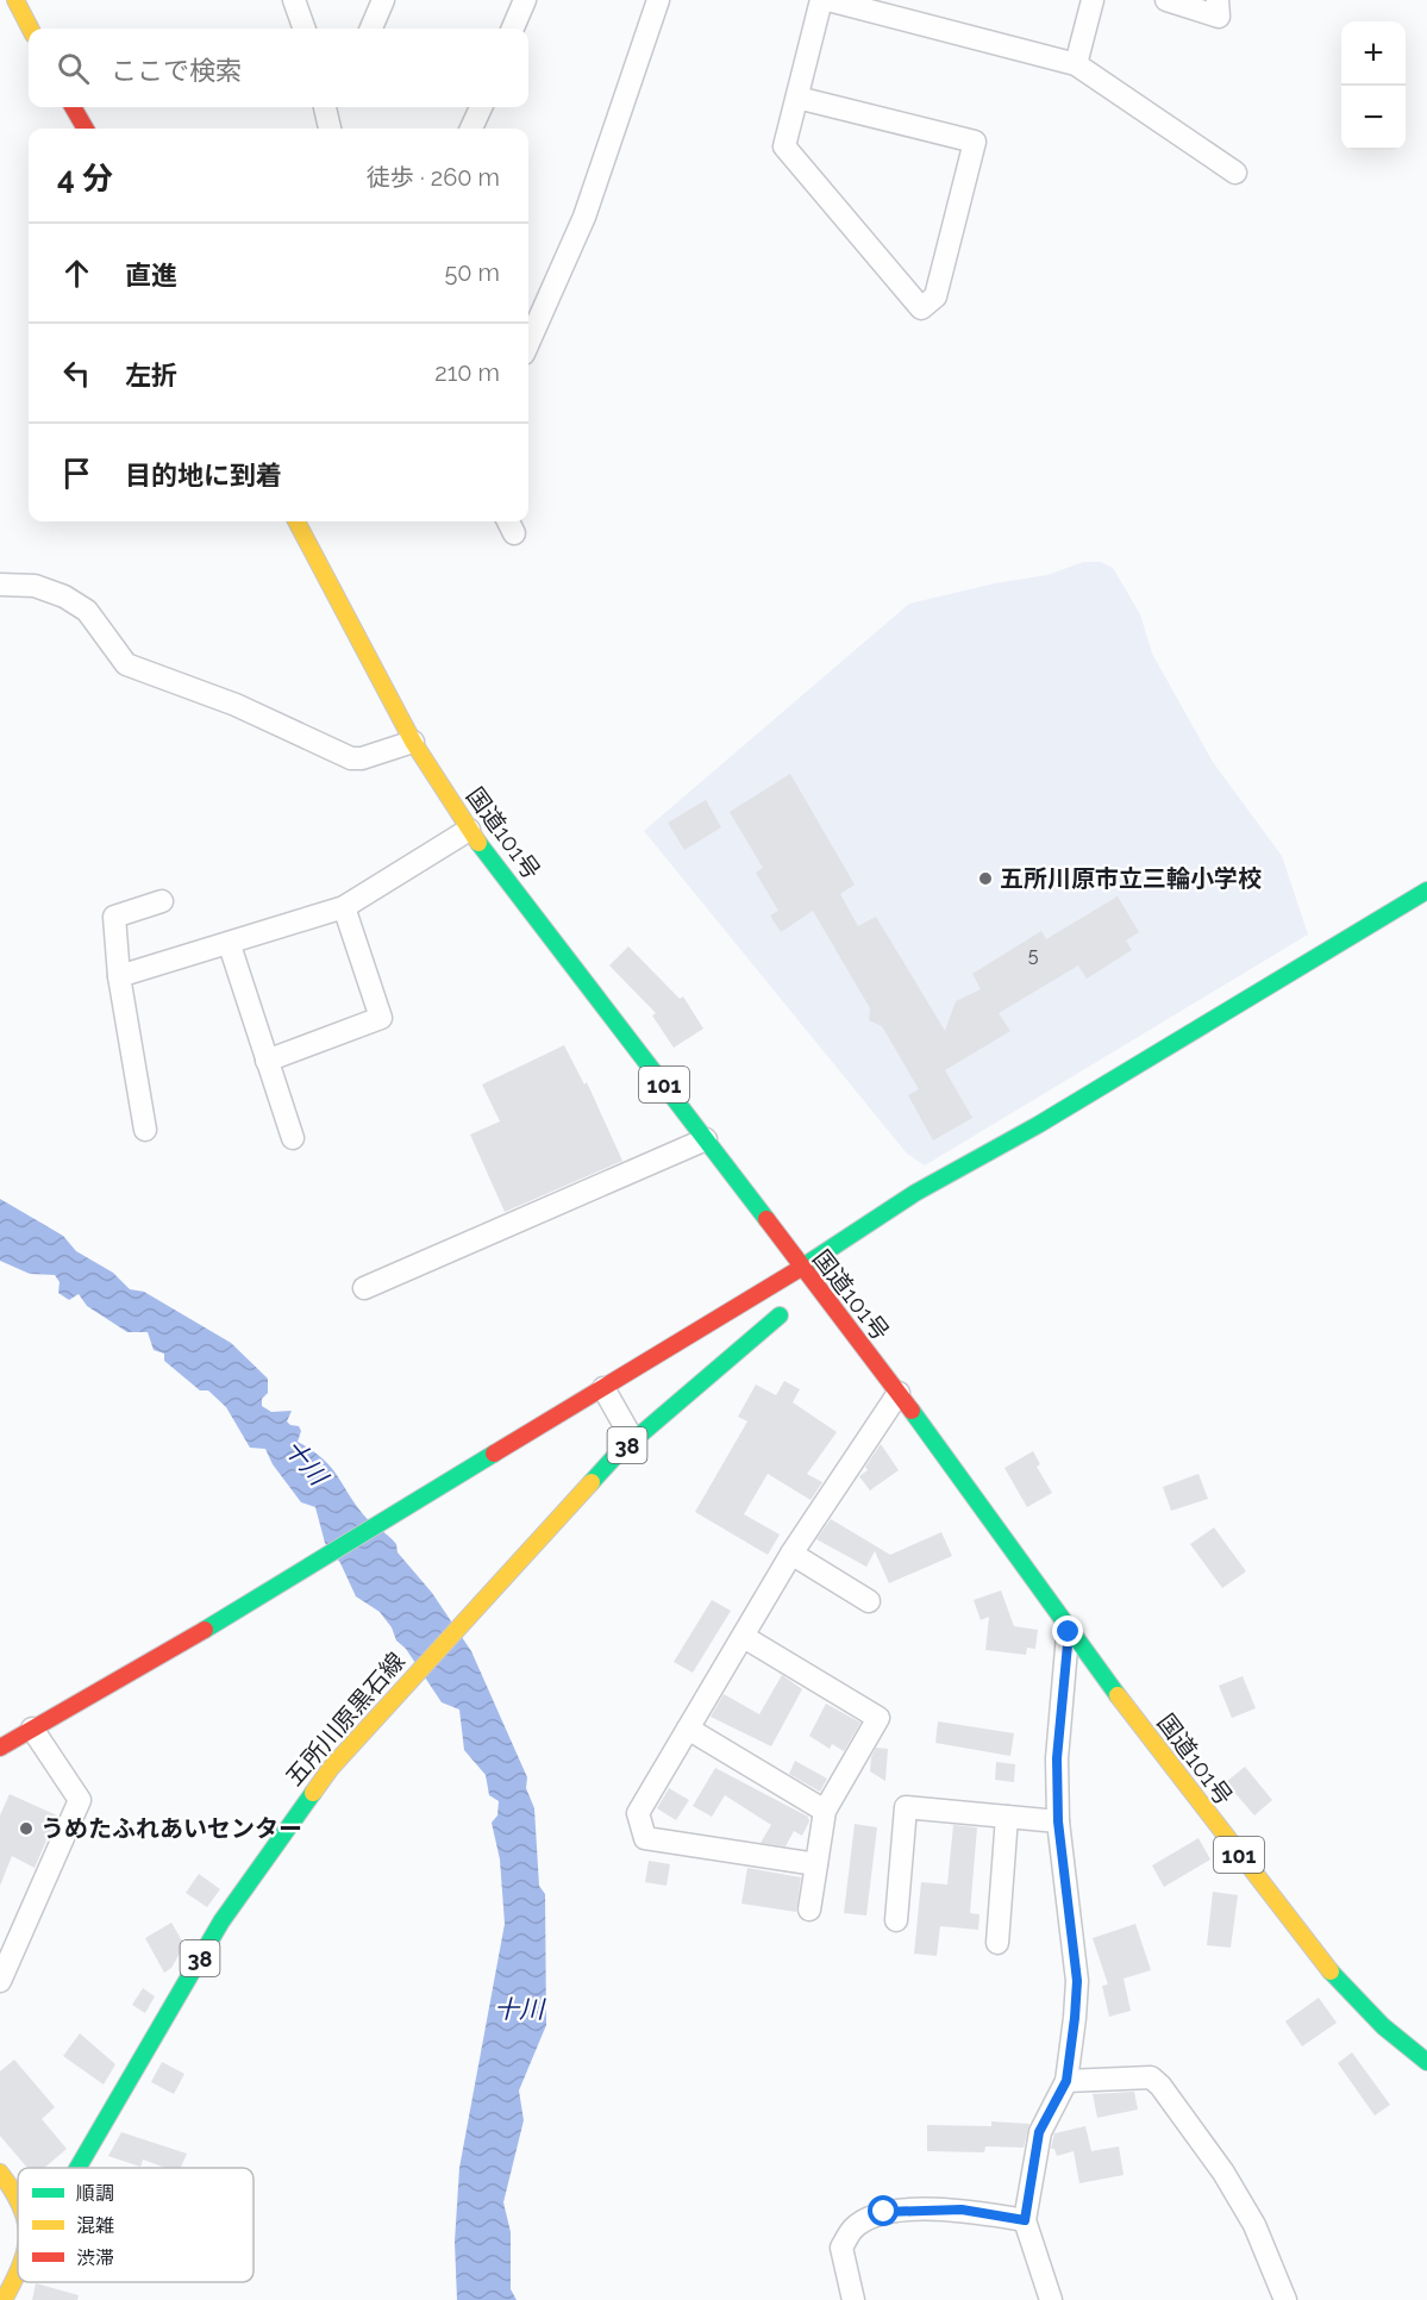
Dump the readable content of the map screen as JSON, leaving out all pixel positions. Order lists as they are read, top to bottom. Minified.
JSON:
{"streets":{"main road":["国道101号","101","38","五所川原黒石線"]},"water":["十川"],"places":["五所川原市立三輪小学校","うめたふれあいセンター"],"house_numbers":["5"],"legend":["順調","混雑","渋滞"],"page":{"map_buttons":["+","−"],"search":"ここで検索","heading":["4 分","徒歩 · 260 m"],"list":[["直進","50 m"],["左折","210 m"],"目的地に到着"]}}
